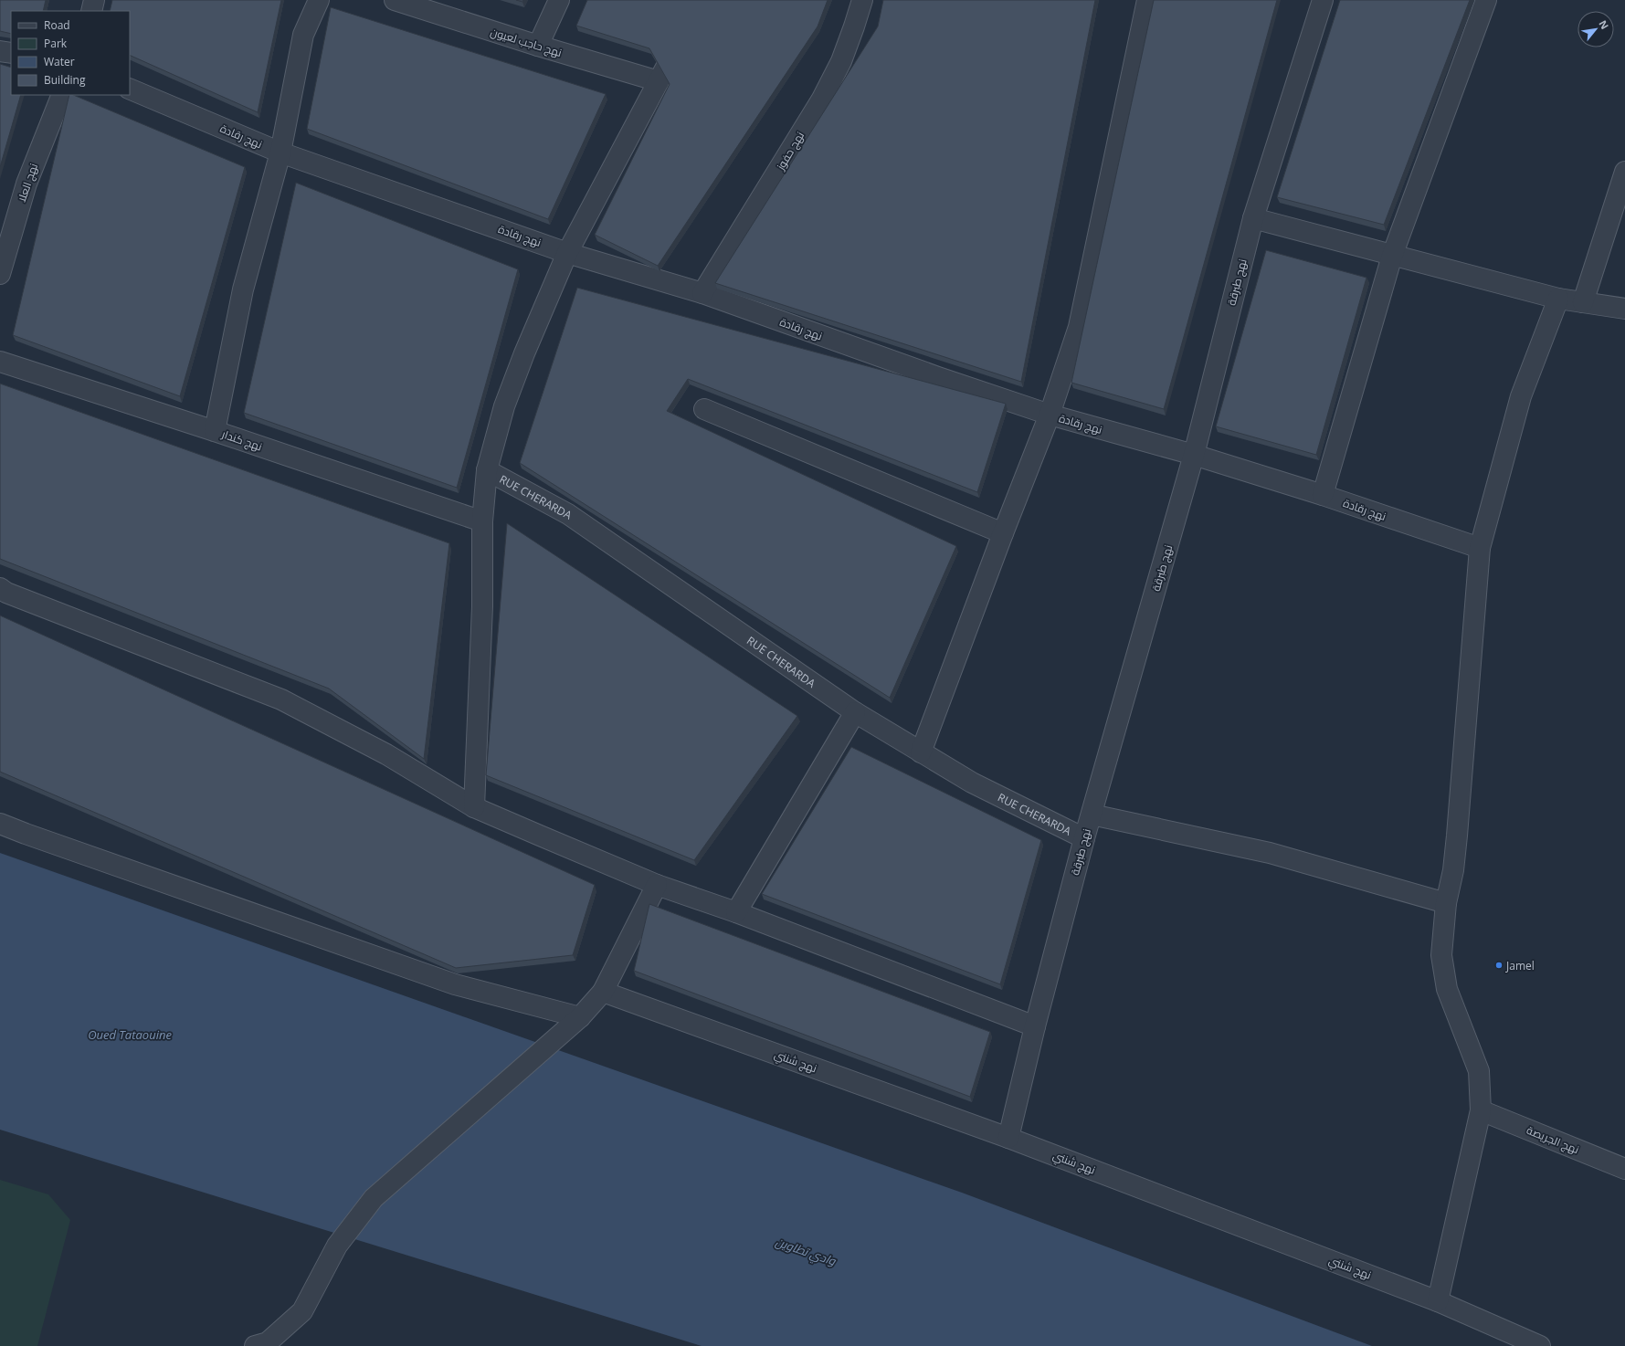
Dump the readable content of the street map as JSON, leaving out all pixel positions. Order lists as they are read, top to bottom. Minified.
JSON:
{"streets":{"street":["نهج حاجب لعيون","نهج رقادة","نهج حفوز","نهج العلا","نهج طبرقة","نهج كندار","RUE CHERARDA","نهج شنني","نهج الجريصة"]},"crossings":[["نهج رقادة","نهج حفوز"],["نهج رقادة","نهج طبرقة"],["نهج طبرقة","RUE CHERARDA"],["نهج طبرقة","نهج شنني"]],"water":["Oued Tataouine","وادي تطاوين"],"places":["Jamel"],"legend":["Road","Park","Water","Building"],"north":"top right"}
